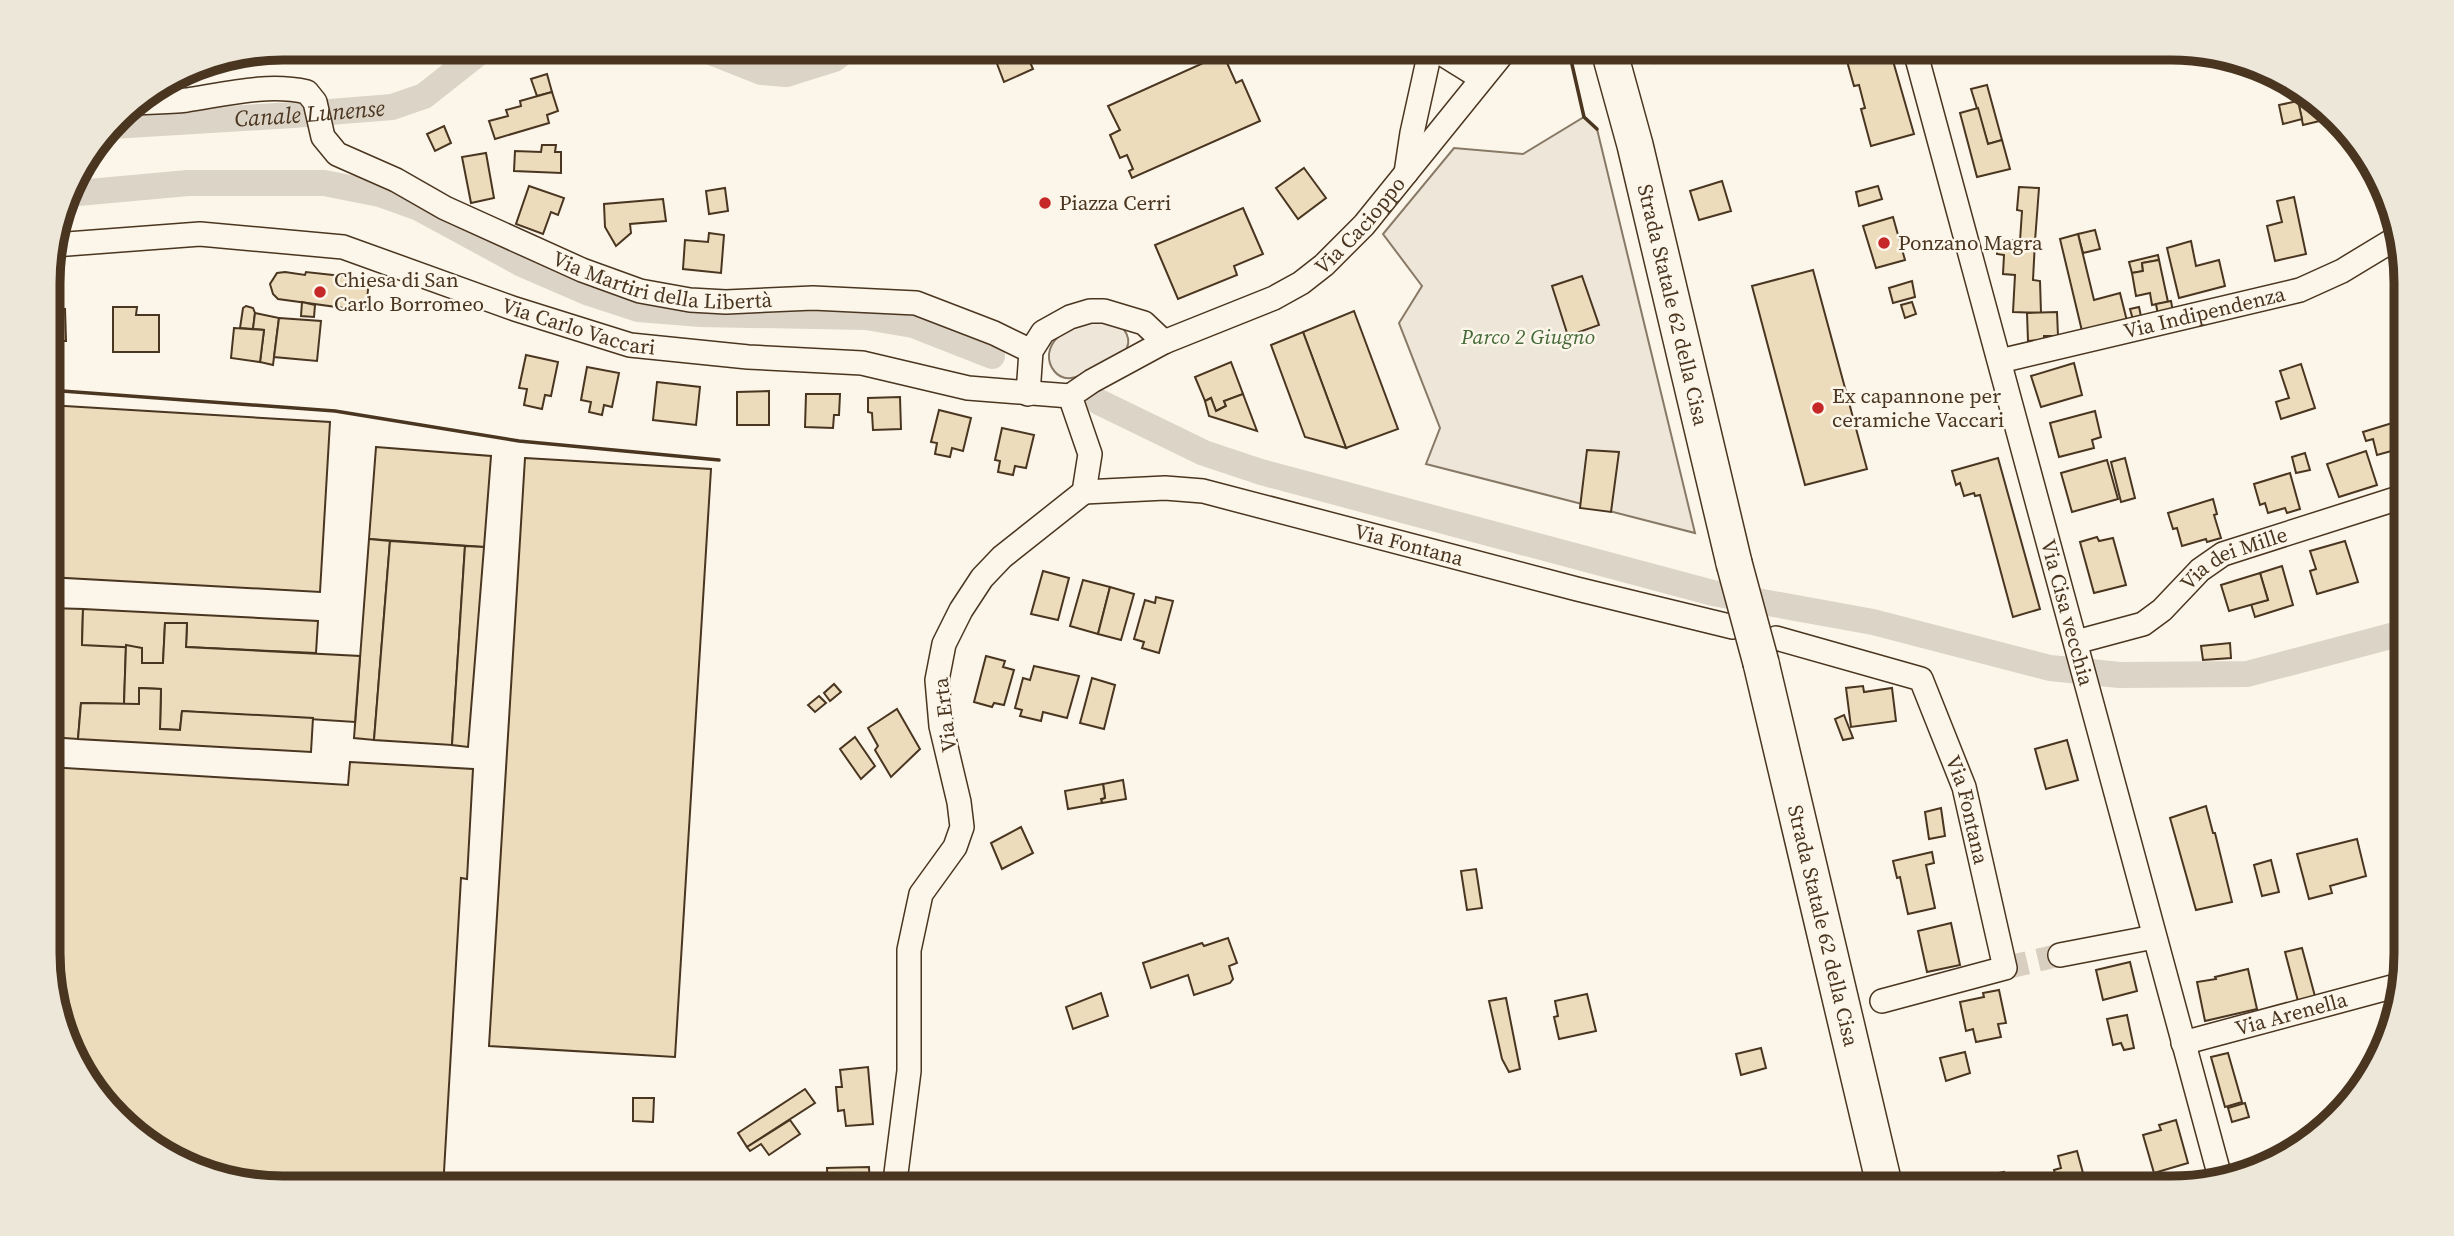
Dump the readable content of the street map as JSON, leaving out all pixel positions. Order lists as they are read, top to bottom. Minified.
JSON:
{"streets":{"main road":["Strada Statale 62 della Cisa"],"street":["Via Cacioppo","Via Martiri della Libertà","Via Indipendenza","Via Carlo Vaccari","Via Fontana","Via dei Mille","Via Cisa vecchia","Via Erta","Via Arenella"]},"crossings":[["Strada Statale 62 della Cisa","Via Fontana"],["Via Indipendenza","Via Cisa vecchia"],["Via Fontana","Via Erta"],["Via dei Mille","Via Cisa vecchia"],["Via Cisa vecchia","Via Arenella"]],"water":["Canale Lunense"],"parks":["Parco 2 Giugno"],"places":["Piazza Cerri","Ponzano Magra","Chiesa di San Carlo Borromeo","Ex capannone per ceramiche Vaccari"]}
